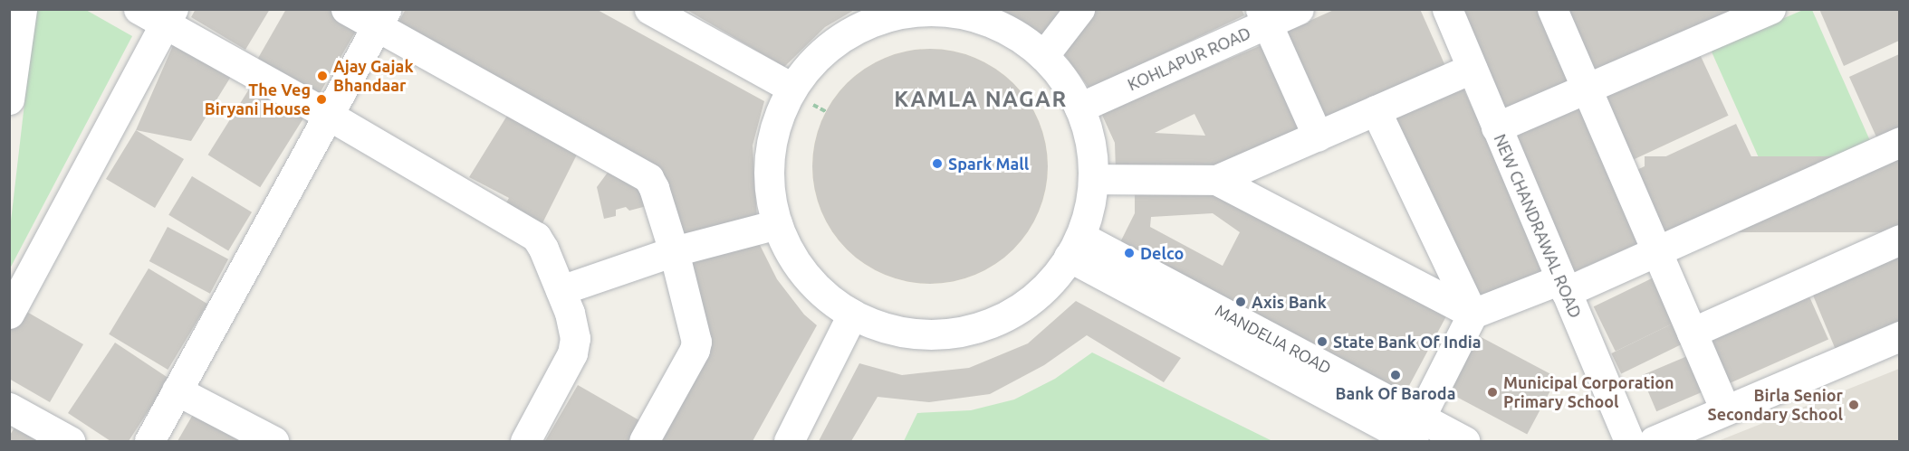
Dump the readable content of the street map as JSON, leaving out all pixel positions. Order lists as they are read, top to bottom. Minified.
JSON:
{"streets":{"street":["KOHLAPUR ROAD","NEW CHANDRAWAL ROAD","MANDELIA ROAD"]},"districts":["KAMLA NAGAR"],"places":["Ajay Gajak Bhandaar","The Veg Biryani House","Spark Mall","Delco","Axis Bank","State Bank Of India","Bank Of Baroda","Municipal Corporation Primary School","Birla Senior Secondary School"]}
